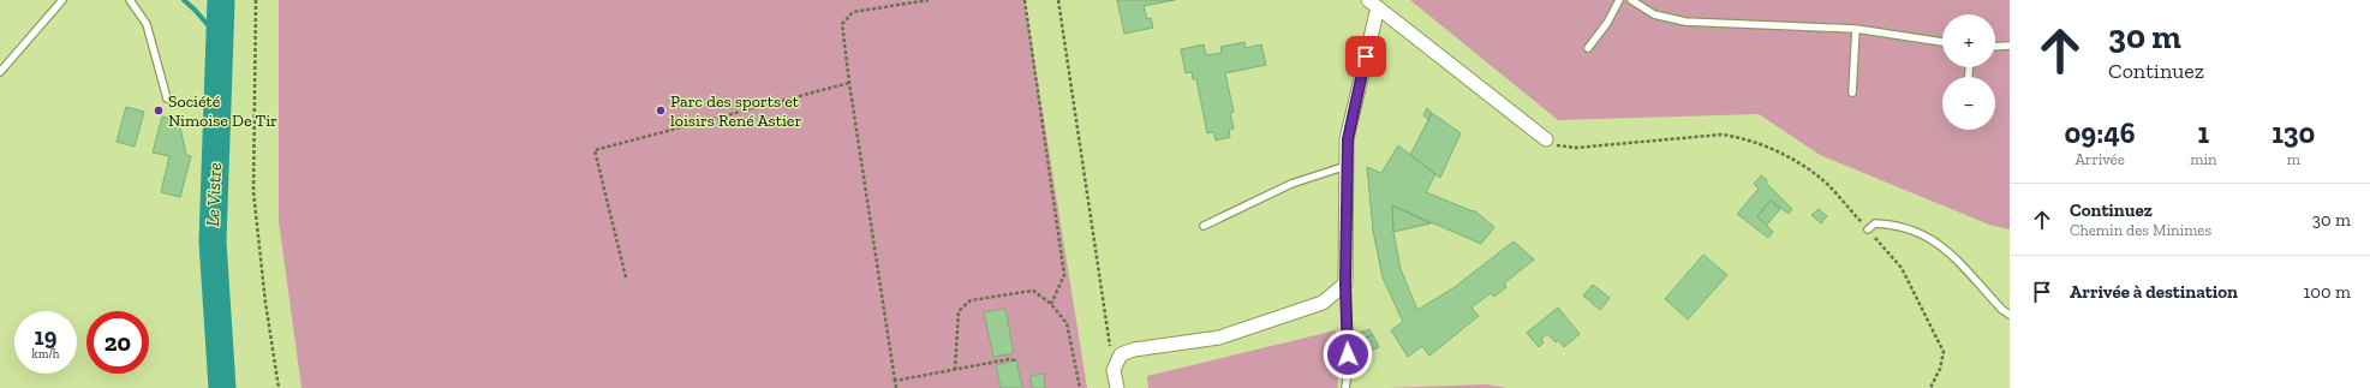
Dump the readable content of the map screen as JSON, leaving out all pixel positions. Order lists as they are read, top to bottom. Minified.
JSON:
{"water":["Le Vistre"],"places":["Société Nimoise De Tir","Parc des sports et loisirs René Astier"],"page":{"turn":["30 m","Continuez"],"map_buttons":["+","−"],"eta":["09:46","Arrivée","1","min","130","m"],"list":[{"name":"Continuez","note":"Chemin des Minimes","value":"30 m"},{"name":"Arrivée à destination","value":"100 m"}],"speed":"19 km/h","limit":"20"}}
